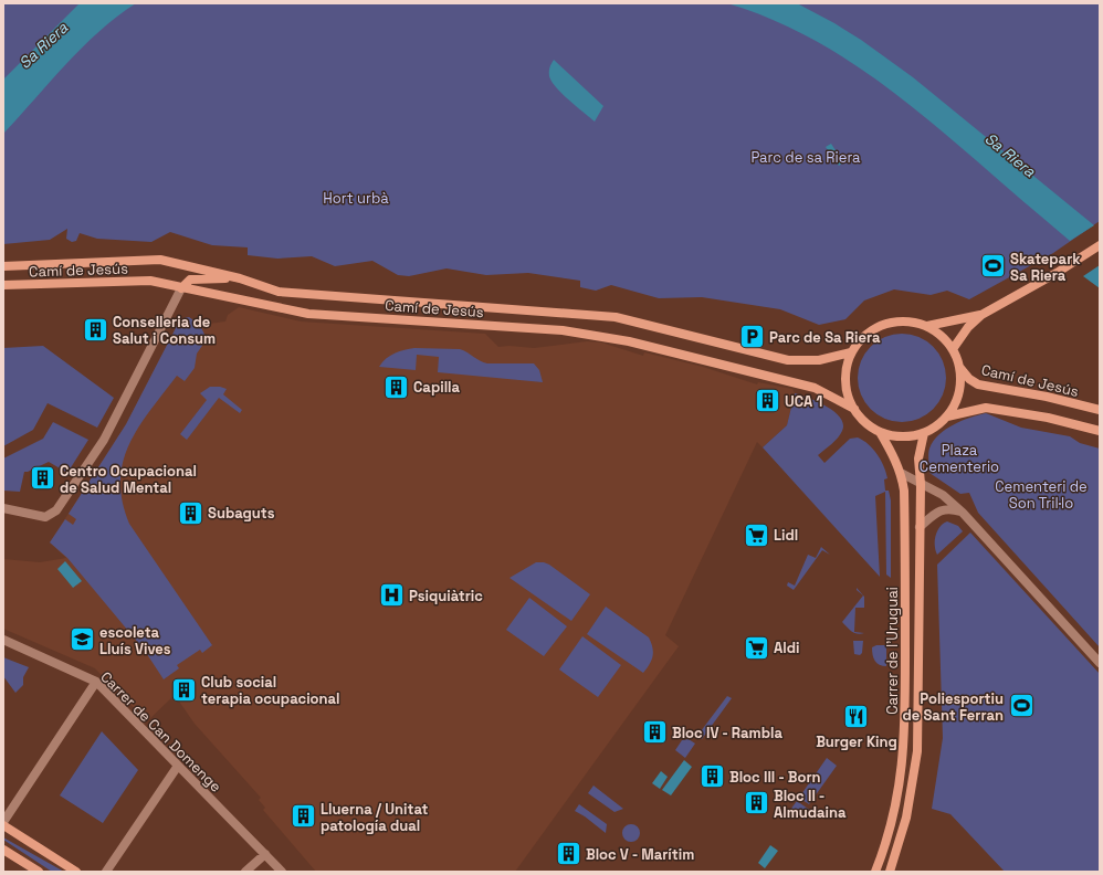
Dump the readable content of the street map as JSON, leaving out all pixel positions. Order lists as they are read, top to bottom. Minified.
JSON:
{"streets":{"main road":["Camí de Jesús","Carrer de l'Uruguai"],"street":["Carrer de Can Domenge"]},"crossings":[["Camí de Jesús","Carrer de l'Uruguai"]],"water":["Sa Riera"],"parks":["Parc de sa Riera","Hort urbà","Plaza Cementerio","Cementeri de Son Tril·lo"],"places":{"sports":["Skatepark Sa Riera","Poliesportiu de Sant Ferran"],"building":["Conselleria de Salut i Consum","Capilla","UCA 1","Centro Ocupacional de Salud Mental","Subaguts","Club social terapia ocupacional","Bloc IV - Rambla","Bloc III - Born","Bloc II - Almudaina","Lluerna / Unitat patología dual","Bloc V - Marítim"],"parking":["Parc de Sa Riera"],"supermarket":["Lidl","Aldi"],"hospital":["Psiquiàtric"],"school or university":["escoleta Lluís Vives"],"restaurant":["Burger King"]}}
